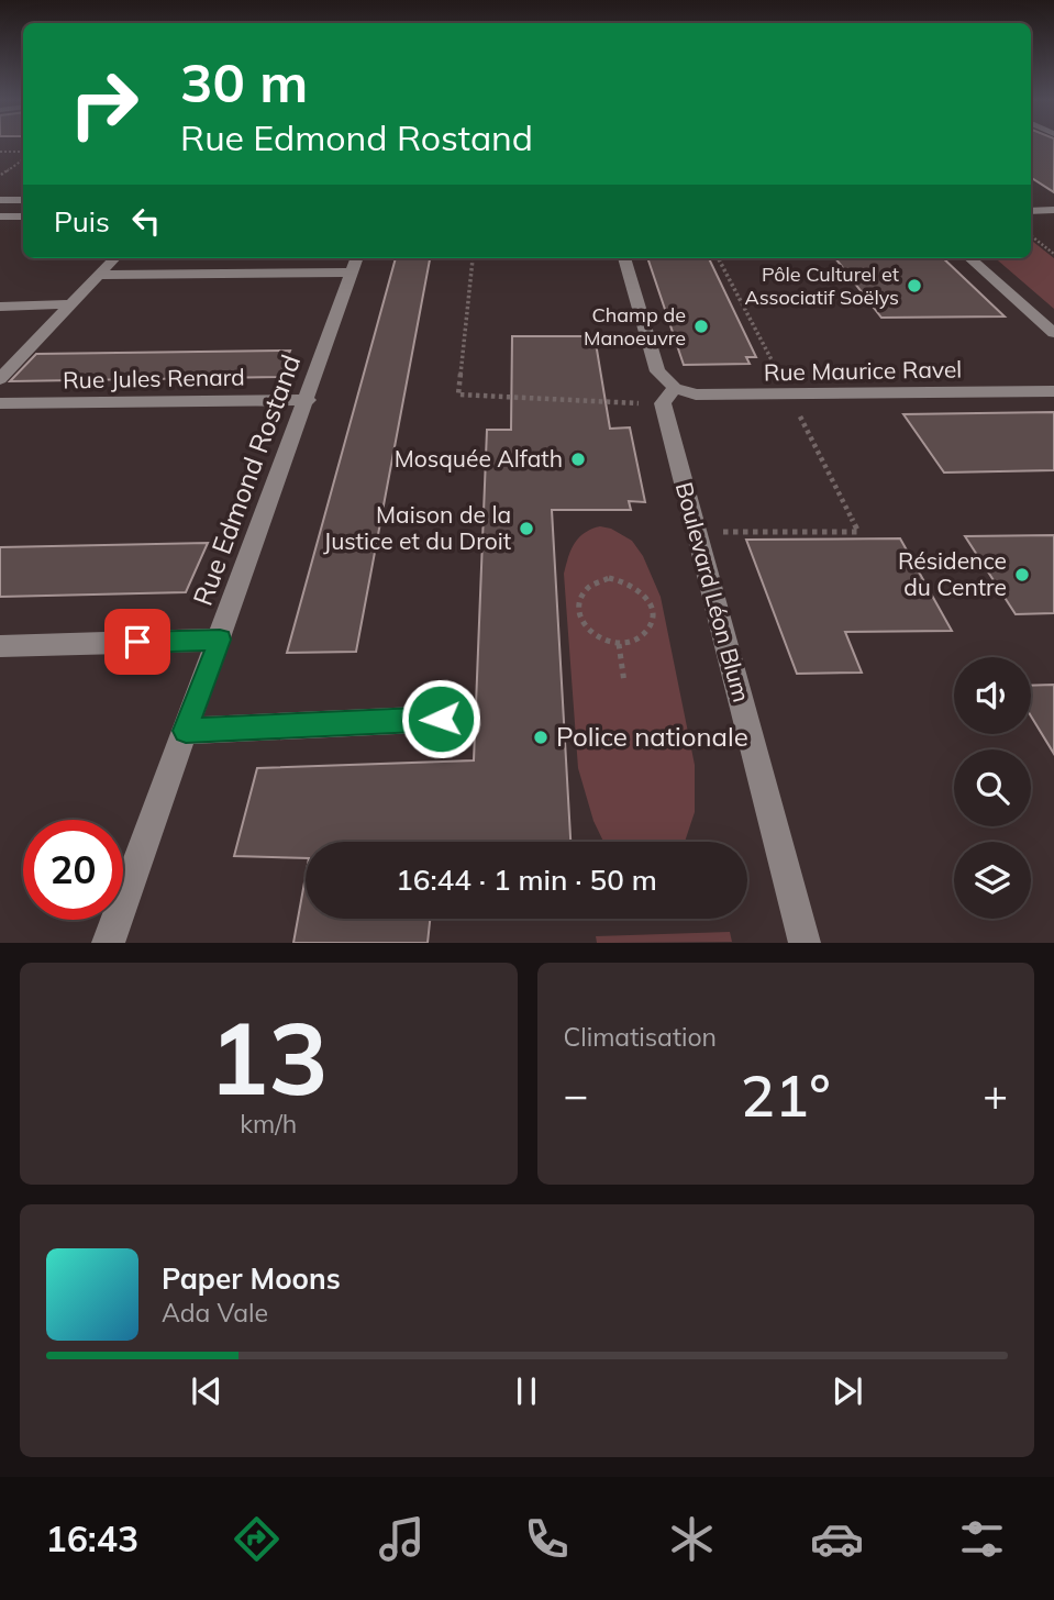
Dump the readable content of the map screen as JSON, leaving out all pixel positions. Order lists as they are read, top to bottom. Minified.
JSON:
{"streets":{"street":["Rue Maurice Ravel","Rue Jules Renard","Rue Edmond Rostand","Boulevard Léon Blum"]},"crossings":[["Rue Maurice Ravel","Boulevard Léon Blum"],["Rue Jules Renard","Rue Edmond Rostand"]],"places":["Pôle Culturel et Associatif Soëlys","Champ de Manoeuvre","Mosquée Alfath","Maison de la Justice et du Droit","Résidence du Centre","Police nationale"],"page":{"turn":["30 m","Rue Edmond Rostand"],"then":"Puis","limit":"20","trip":"16:44 · 1 min · 50 m","tile":[["13","km/h"],"Climatisation"],"heat":["−","21°","+"],"song":["Paper Moons","Ada Vale"],"tabs":"16:43"}}
